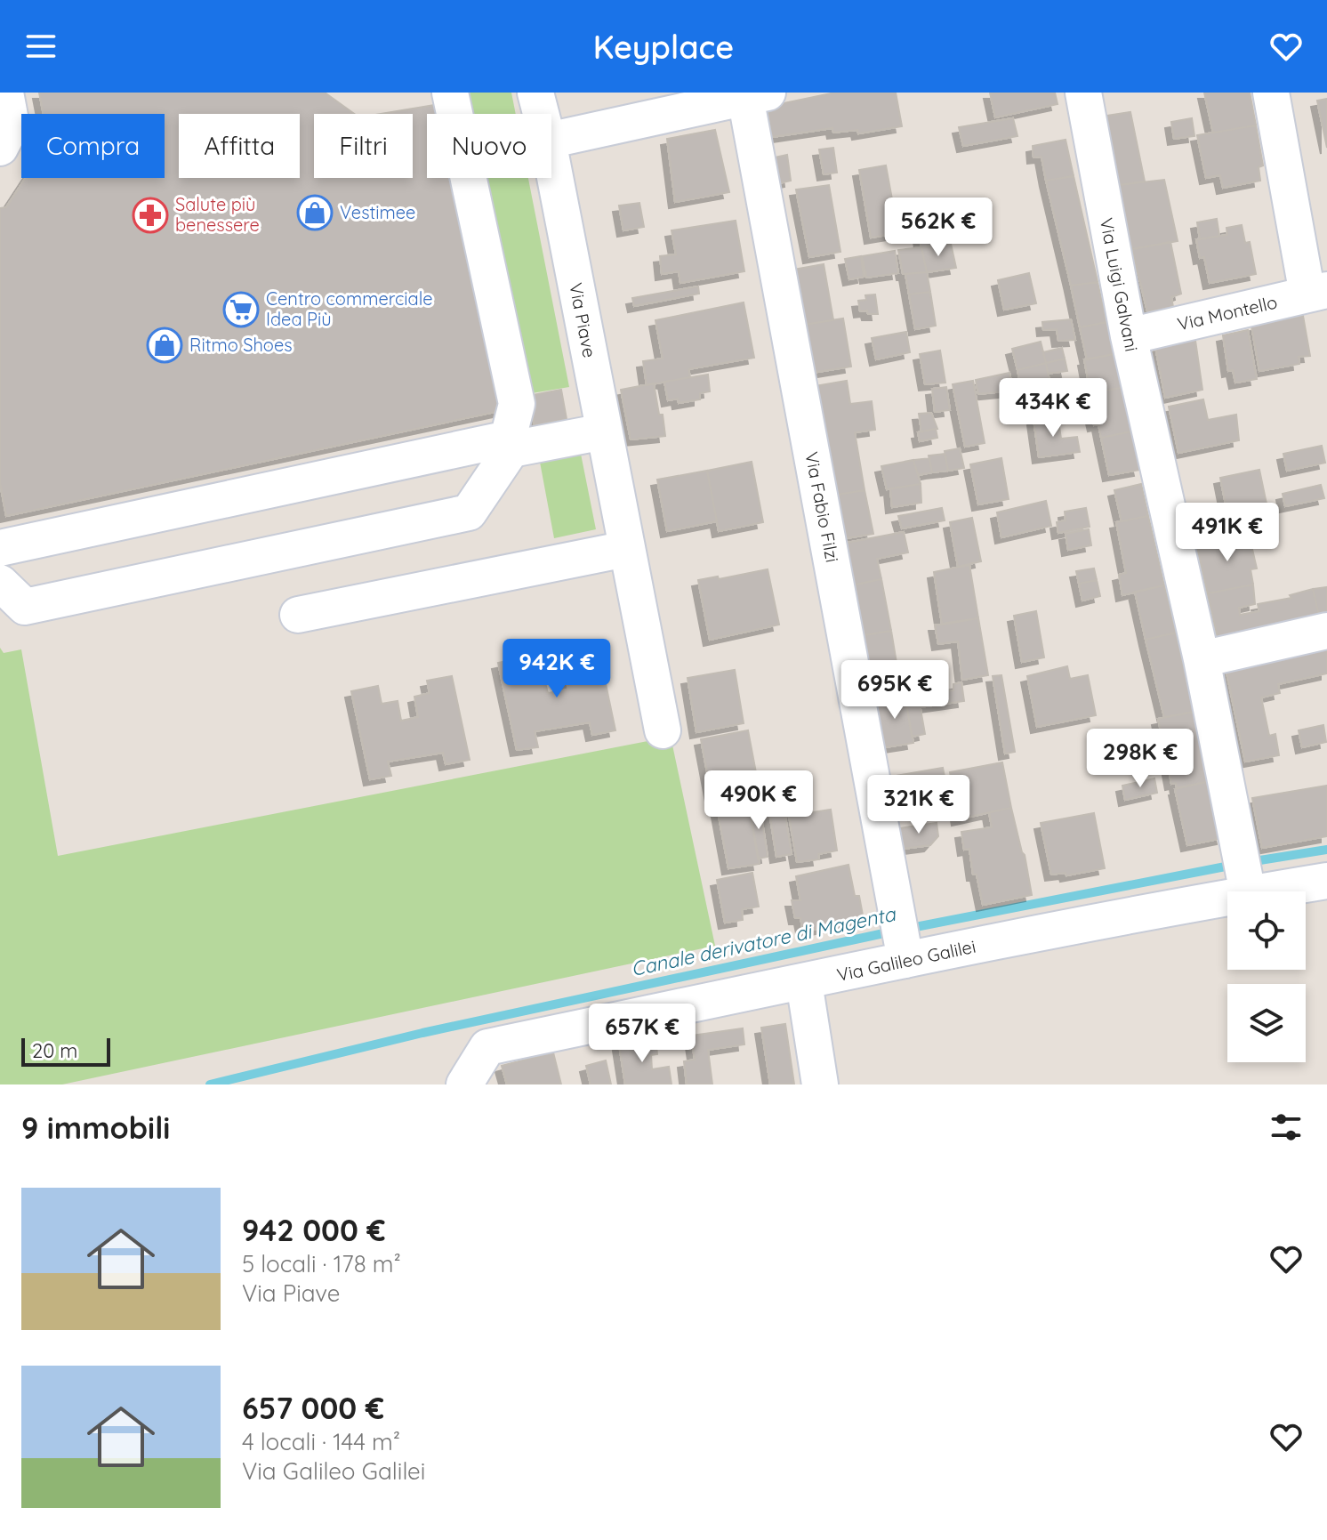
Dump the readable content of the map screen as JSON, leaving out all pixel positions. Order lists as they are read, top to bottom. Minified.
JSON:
{"streets":{"street":["Via Luigi Galvani","Via Montello","Via Piave","Via Fabio Filzi","Via Galileo Galilei"]},"crossings":[["Via Luigi Galvani","Via Montello"],["Via Luigi Galvani","Via Galileo Galilei"],["Via Fabio Filzi","Via Galileo Galilei"]],"water":["Canale derivatore di Magenta"],"places":{"shop":["Vestimee","Ritmo Shoes"],"pharmacy":["Salute più benessere"],"supermarket":["Centro commerciale Idea Più"]},"scale_bar":"20 m","page":{"header":"Keyplace","chip":["Compra","Affitta","Filtri","Nuovo"],"price":["562K €","434K €","491K €","942K €","695K €","298K €","490K €","321K €","657K €"],"scale":"20 m","heading":"9 immobili","list":[{"name":"942 000 €","note":"5 locali · 178 m² · Via Piave"},{"name":"657 000 €","note":"4 locali · 144 m² · Via Galileo Galilei"}]}}
